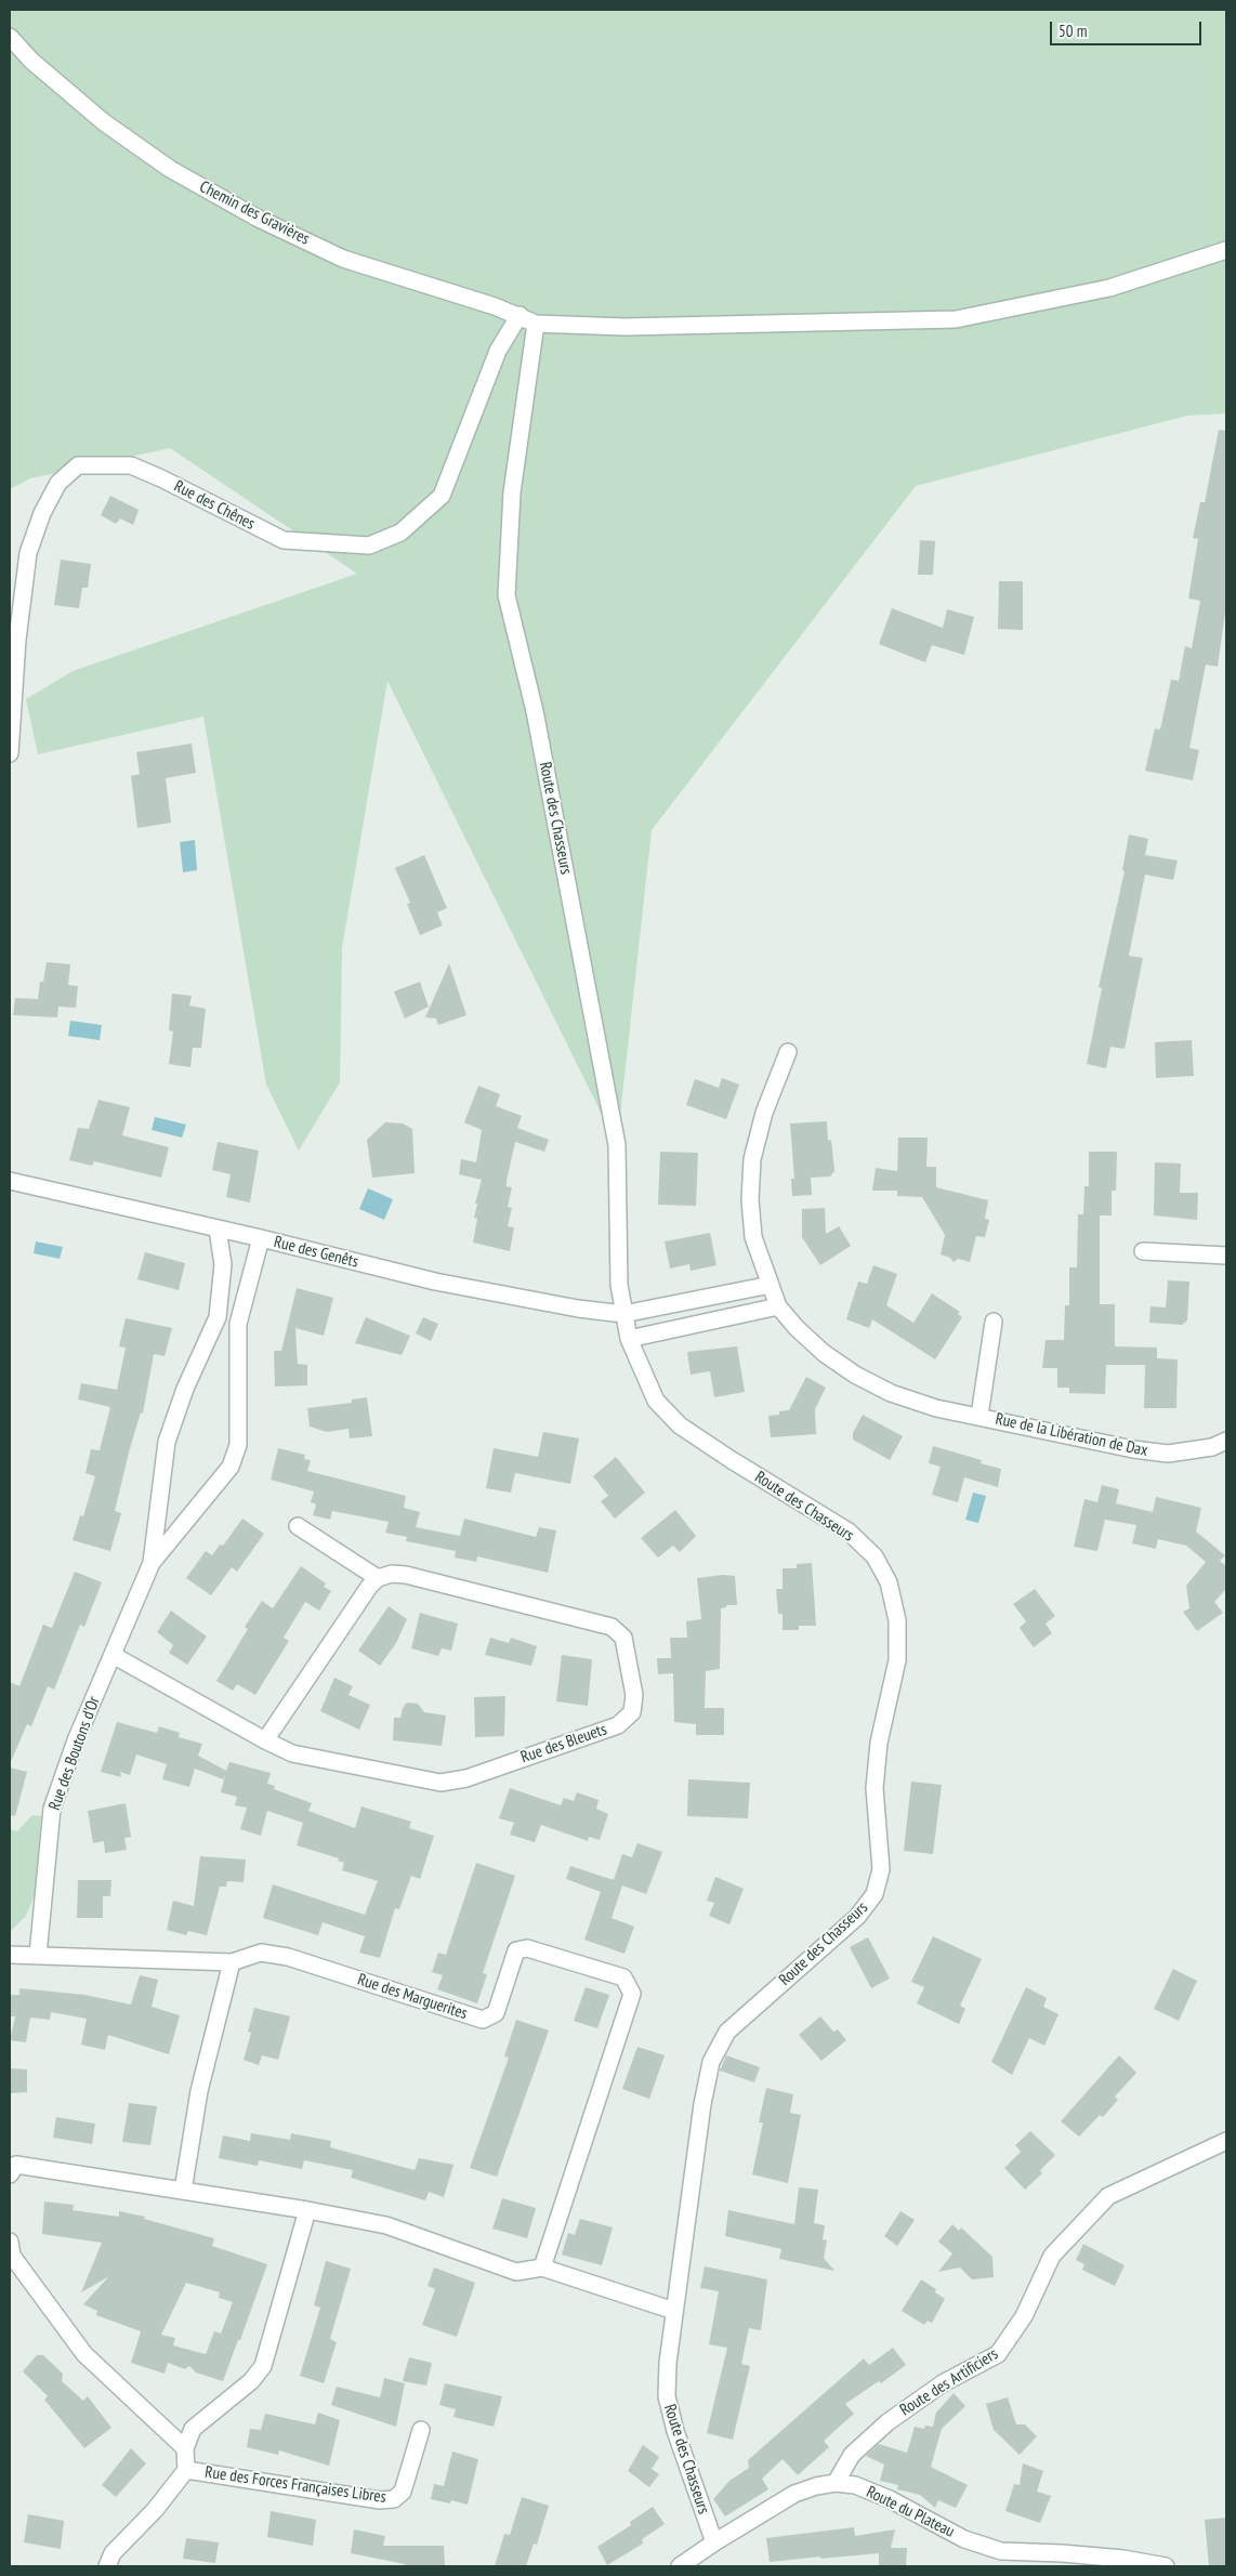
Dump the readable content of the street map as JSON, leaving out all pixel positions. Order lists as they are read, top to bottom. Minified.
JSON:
{"streets":{"street":["Chemin des Gravières","Rue des Chênes","Route des Chasseurs","Rue des Genêts","Rue de la Libération de Dax","Rue des Bleuets","Rue des Boutons d'Or","Rue des Marguerites","Route des Artificiers","Rue des Forces Françaises Libres","Route du Plateau"]},"crossings":[["Chemin des Gravières","Rue des Chênes"],["Chemin des Gravières","Route des Chasseurs"],["Route des Chasseurs","Rue des Genêts"],["Route des Chasseurs","Route du Plateau"],["Rue des Genêts","Rue des Boutons d'Or"],["Rue des Bleuets","Rue des Boutons d'Or"],["Rue des Boutons d'Or","Rue des Marguerites"],["Route des Artificiers","Route du Plateau"]],"scale_bar":"50 m"}
